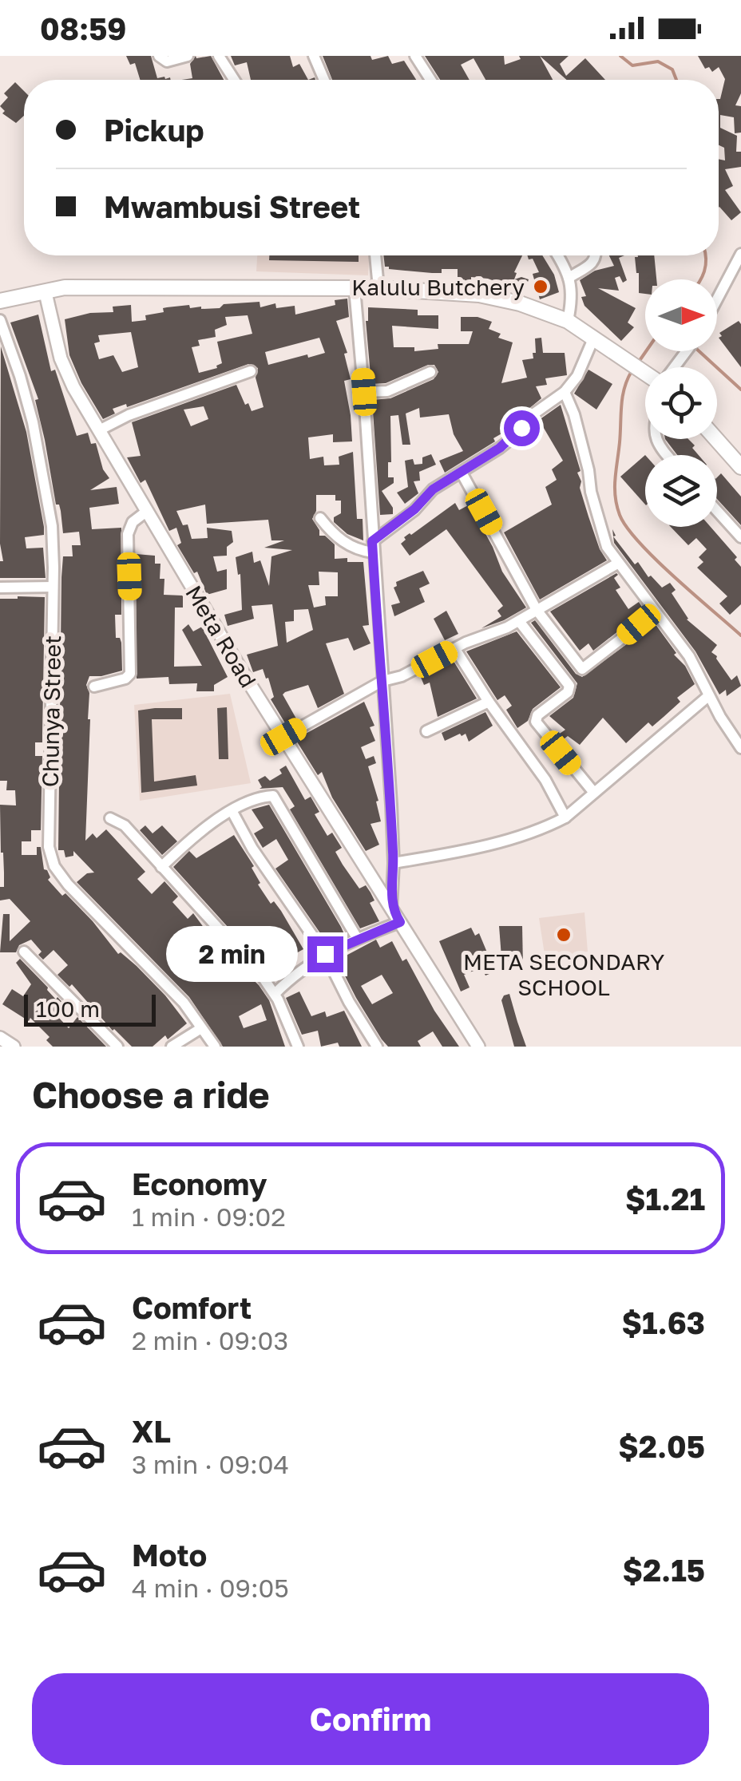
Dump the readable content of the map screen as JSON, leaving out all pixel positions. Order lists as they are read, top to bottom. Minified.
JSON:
{"streets":{"street":["Meta Road","Chunya Street"]},"places":["Kalulu Butchery","META SECONDARY SCHOOL"],"scale_bar":"100 m","north":"right","page":{"status":"08:59","banner":["Pickup","Mwambusi Street"],"bubble":"2 min","scale":"100 m","heading":"Choose a ride","list":[{"name":"Economy","note":"1 min · 09:02","value":"$1.21"},{"name":"Comfort","note":"2 min · 09:03","value":"$1.63"},{"name":"XL","note":"3 min · 09:04","value":"$2.05"},{"name":"Moto","note":"4 min · 09:05","value":"$2.15"}],"buttons":"Confirm"}}
